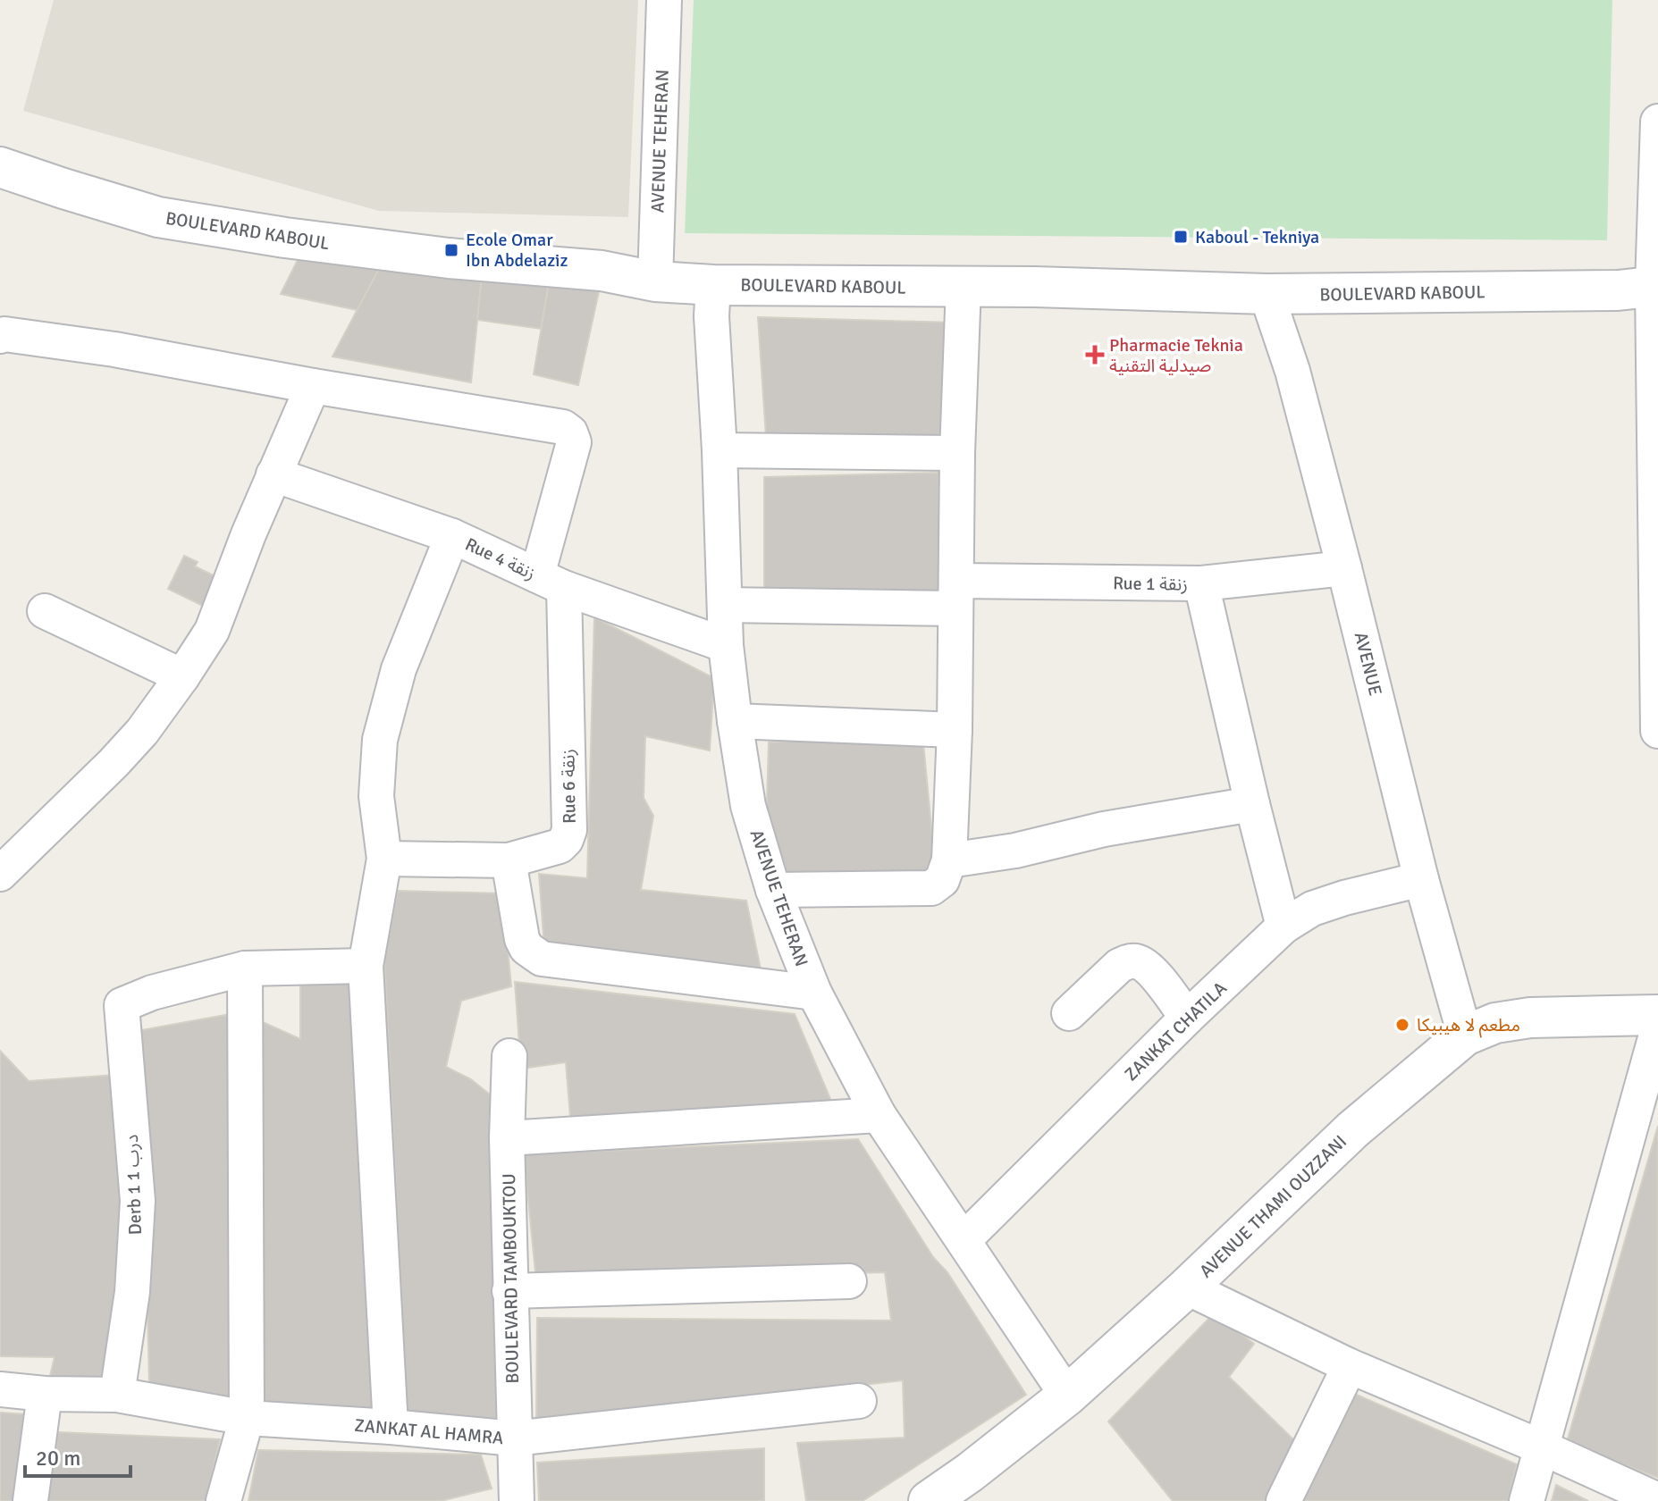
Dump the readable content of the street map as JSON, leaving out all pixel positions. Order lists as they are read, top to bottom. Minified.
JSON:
{"streets":{"street":["AVENUE TEHERAN","BOULEVARD KABOUL","Rue 4 زنقة","Rue 1 زنقة","AVENUE","Rue 6 زنقة","ZANKAT CHATILA","Derb 1 درب 1","AVENUE THAMI OUZZANI","BOULEVARD TAMBOUKTOU","ZANKAT AL HAMRA"]},"crossings":[["AVENUE TEHERAN","BOULEVARD KABOUL"],["AVENUE TEHERAN","Rue 4 زنقة"],["AVENUE TEHERAN","Rue 1 زنقة"],["AVENUE TEHERAN","ZANKAT CHATILA"],["AVENUE TEHERAN","AVENUE THAMI OUZZANI"],["BOULEVARD KABOUL","AVENUE"],["Rue 4 زنقة","Rue 6 زنقة"],["Rue 1 زنقة","AVENUE"],["AVENUE","ZANKAT CHATILA"],["AVENUE","AVENUE THAMI OUZZANI"],["Derb 1 درب 1","ZANKAT AL HAMRA"],["BOULEVARD TAMBOUKTOU","ZANKAT AL HAMRA"]],"places":{"transit":["Kaboul - Tekniya","Ecole Omar Ibn Abdelaziz"],"health":["Pharmacie Teknia صيدلية التقنية"],"other":["مطعم لا هيبيكا"]},"scale_bar":"20 m"}
